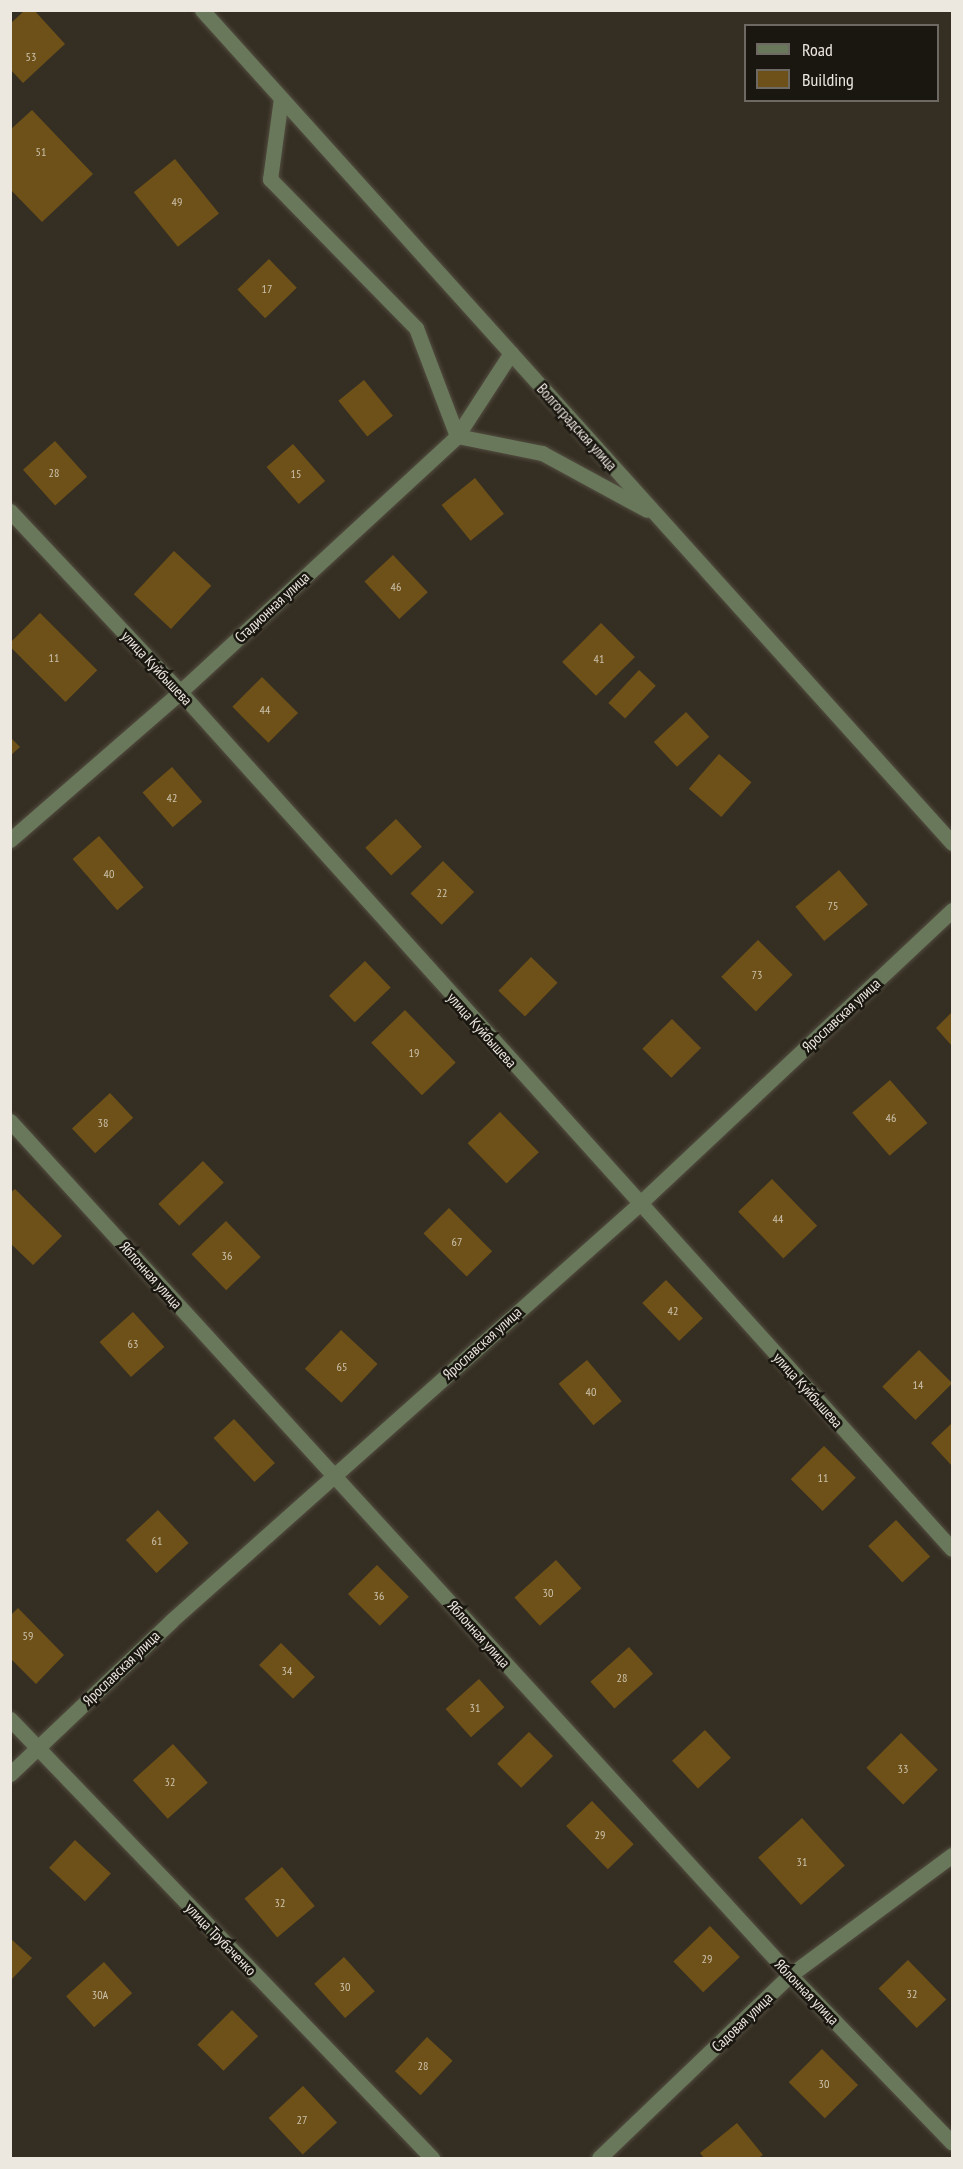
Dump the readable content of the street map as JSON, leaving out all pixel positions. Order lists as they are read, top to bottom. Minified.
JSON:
{"streets":{"street":["Волгоградская улица","Стадионная улица","улица Куйбышева","Ярославская улица","Яблонная улица","улица Трубаченко","Садовая улица"]},"crossings":[["Волгоградская улица","Стадионная улица"],["Стадионная улица","улица Куйбышева"],["улица Куйбышева","Ярославская улица"],["Ярославская улица","Яблонная улица"],["Ярославская улица","улица Трубаченко"],["Яблонная улица","Садовая улица"]],"house_numbers":["53","51","49","17","28","15","46","11","41","44","42","40","22","75","73","19","46","38","44","67","36","42","63","65","14","40","11","61","30","36","59","34","28","31","33","32","29","31","32","29","30","32","30А","28","30","27"],"legend":["Road","Building"]}
